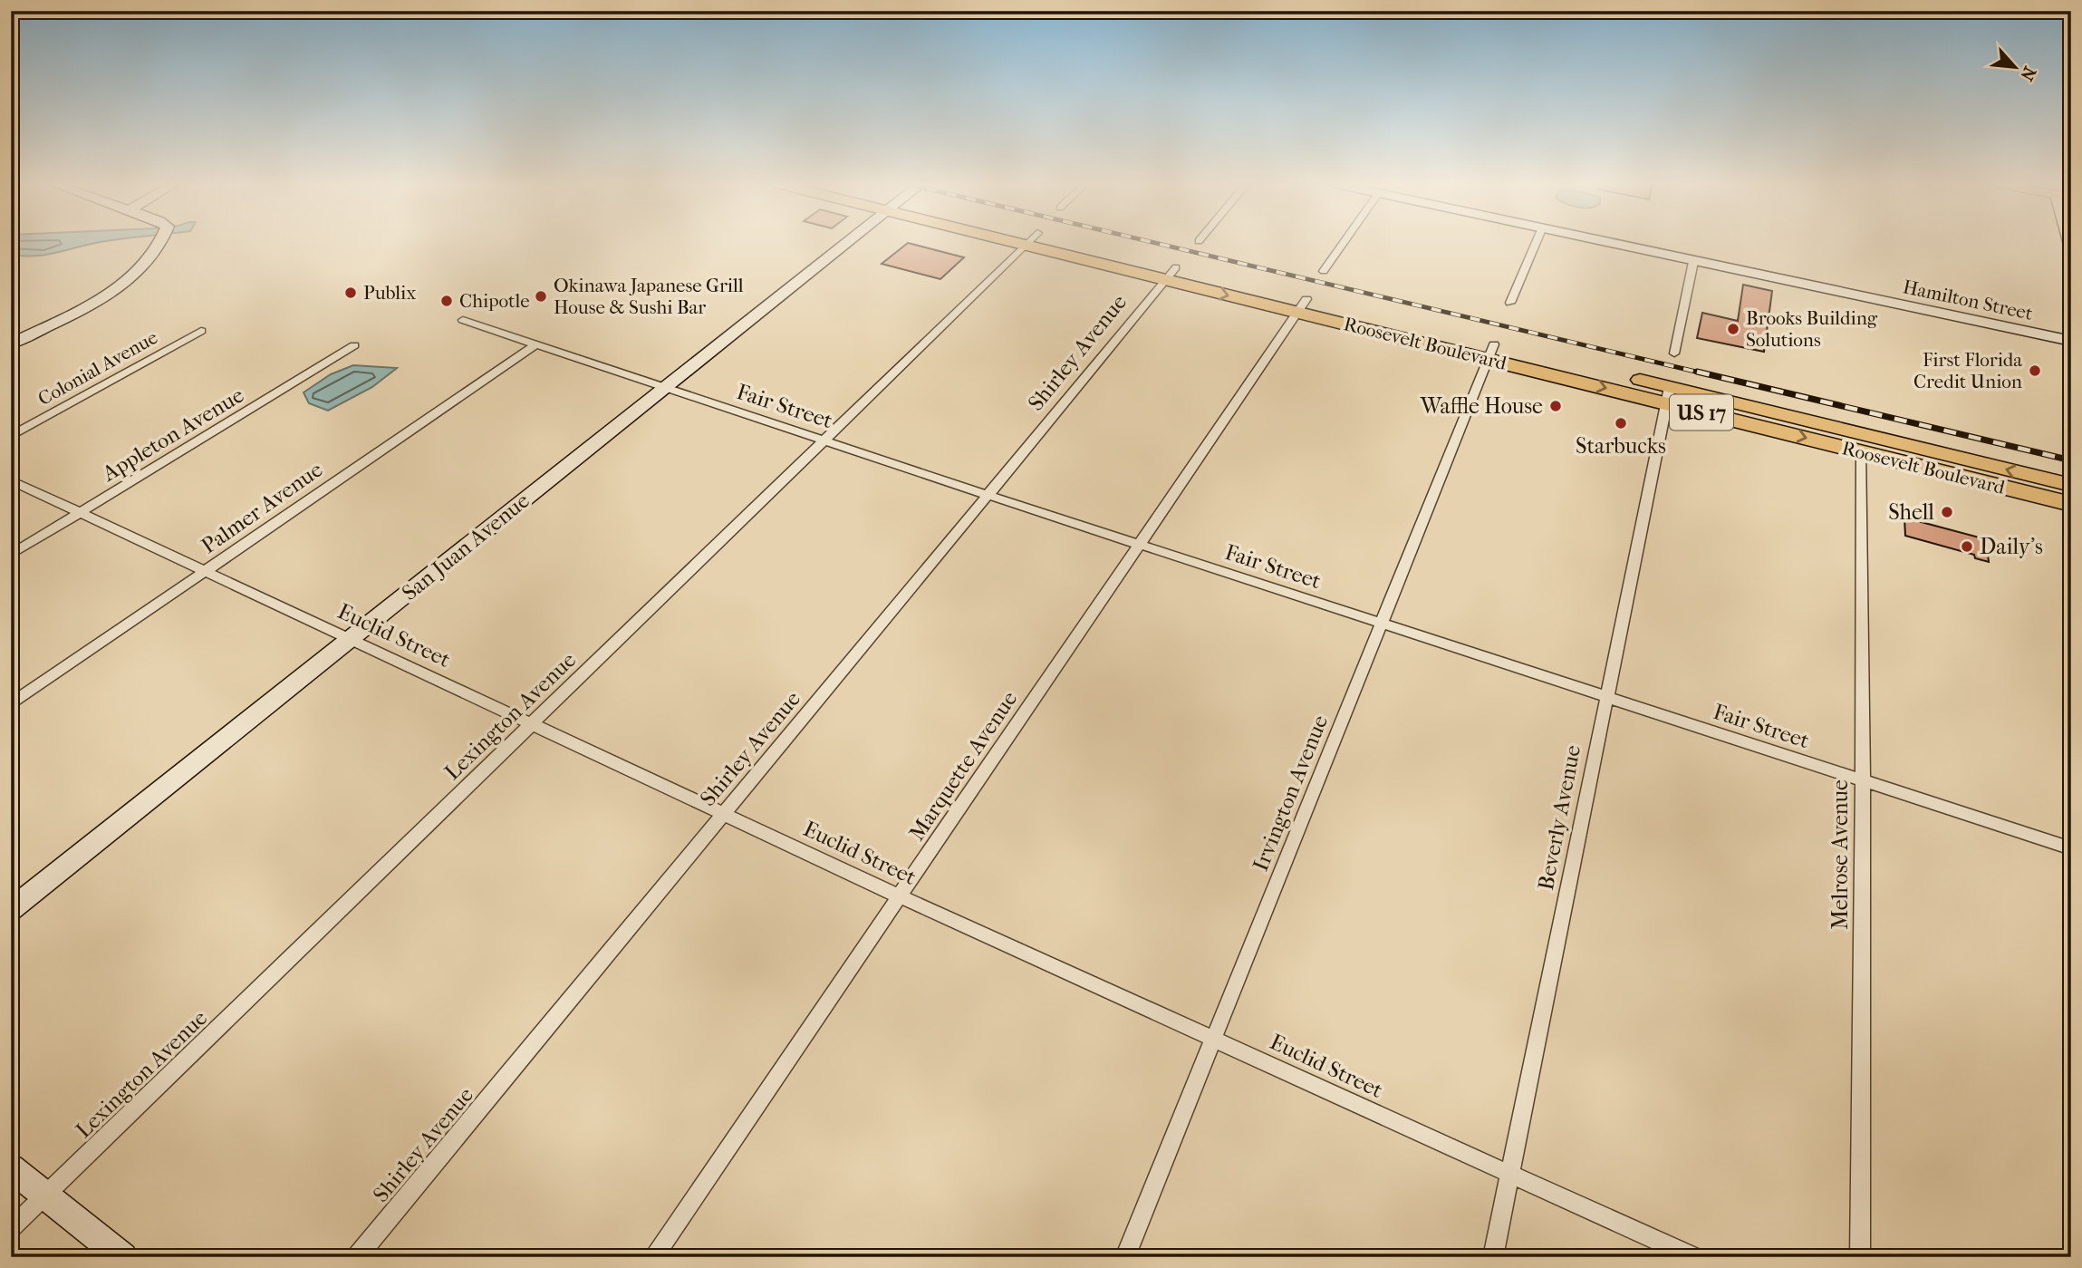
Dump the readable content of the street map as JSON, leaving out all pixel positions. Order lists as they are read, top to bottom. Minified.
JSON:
{"streets":{"highway":["Roosevelt Boulevard","US 17"],"street":["Hamilton Street","Shirley Avenue","Colonial Avenue","Fair Street","Appleton Avenue","Palmer Avenue","San Juan Avenue","Euclid Street","Lexington Avenue","Marquette Avenue","Irvington Avenue","Beverly Avenue","Melrose Avenue"]},"crossings":[["Roosevelt Boulevard","Shirley Avenue"],["Roosevelt Boulevard","Marquette Avenue"],["Roosevelt Boulevard","Irvington Avenue"],["Roosevelt Boulevard","Beverly Avenue"],["Roosevelt Boulevard","Melrose Avenue"],["Shirley Avenue","Fair Street"],["Shirley Avenue","Euclid Street"],["Fair Street","Palmer Avenue"],["Fair Street","San Juan Avenue"],["Fair Street","Lexington Avenue"],["Fair Street","Marquette Avenue"],["Fair Street","Irvington Avenue"],["Fair Street","Beverly Avenue"],["Fair Street","Melrose Avenue"],["Appleton Avenue","Euclid Street"],["Palmer Avenue","Euclid Street"],["San Juan Avenue","Euclid Street"],["Euclid Street","Lexington Avenue"],["Euclid Street","Marquette Avenue"],["Euclid Street","Irvington Avenue"],["Euclid Street","Beverly Avenue"]],"places":["Publix","Okinawa Japanese Grill House & Sushi Bar","Chipotle","Brooks Building Solutions","First Florida Credit Union","Waffle House","Starbucks","Shell","Daily's"],"north":"bottom right"}
